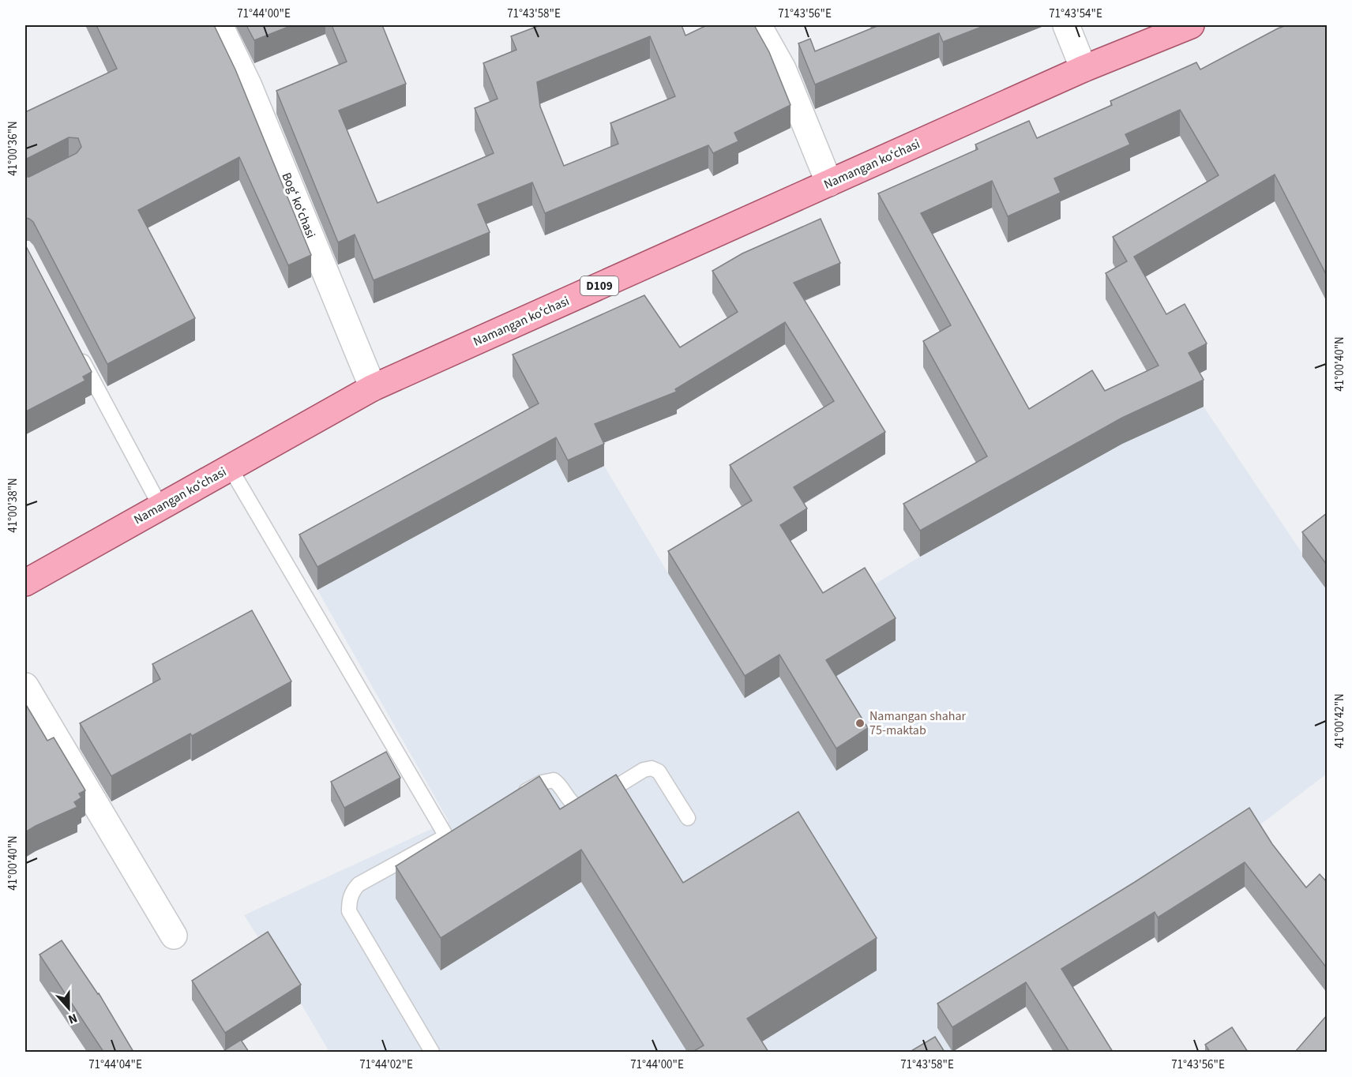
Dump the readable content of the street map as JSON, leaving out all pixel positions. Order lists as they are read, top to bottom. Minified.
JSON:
{"streets":{"main road":["Namangan koʻchasi","D109"],"street":["Bogʻ koʻchasi"]},"crossings":[["Namangan koʻchasi","Bogʻ koʻchasi"]],"places":["Namangan shahar 75-maktab"],"north":"bottom","coordinates":["71°44'00\"E","71°43'58\"E","71°43'56\"E","71°43'54\"E","41°00'36\"N","41°00'40\"N","41°00'38\"N","41°00'42\"N","71°44'04\"E","71°44'02\"E"]}
